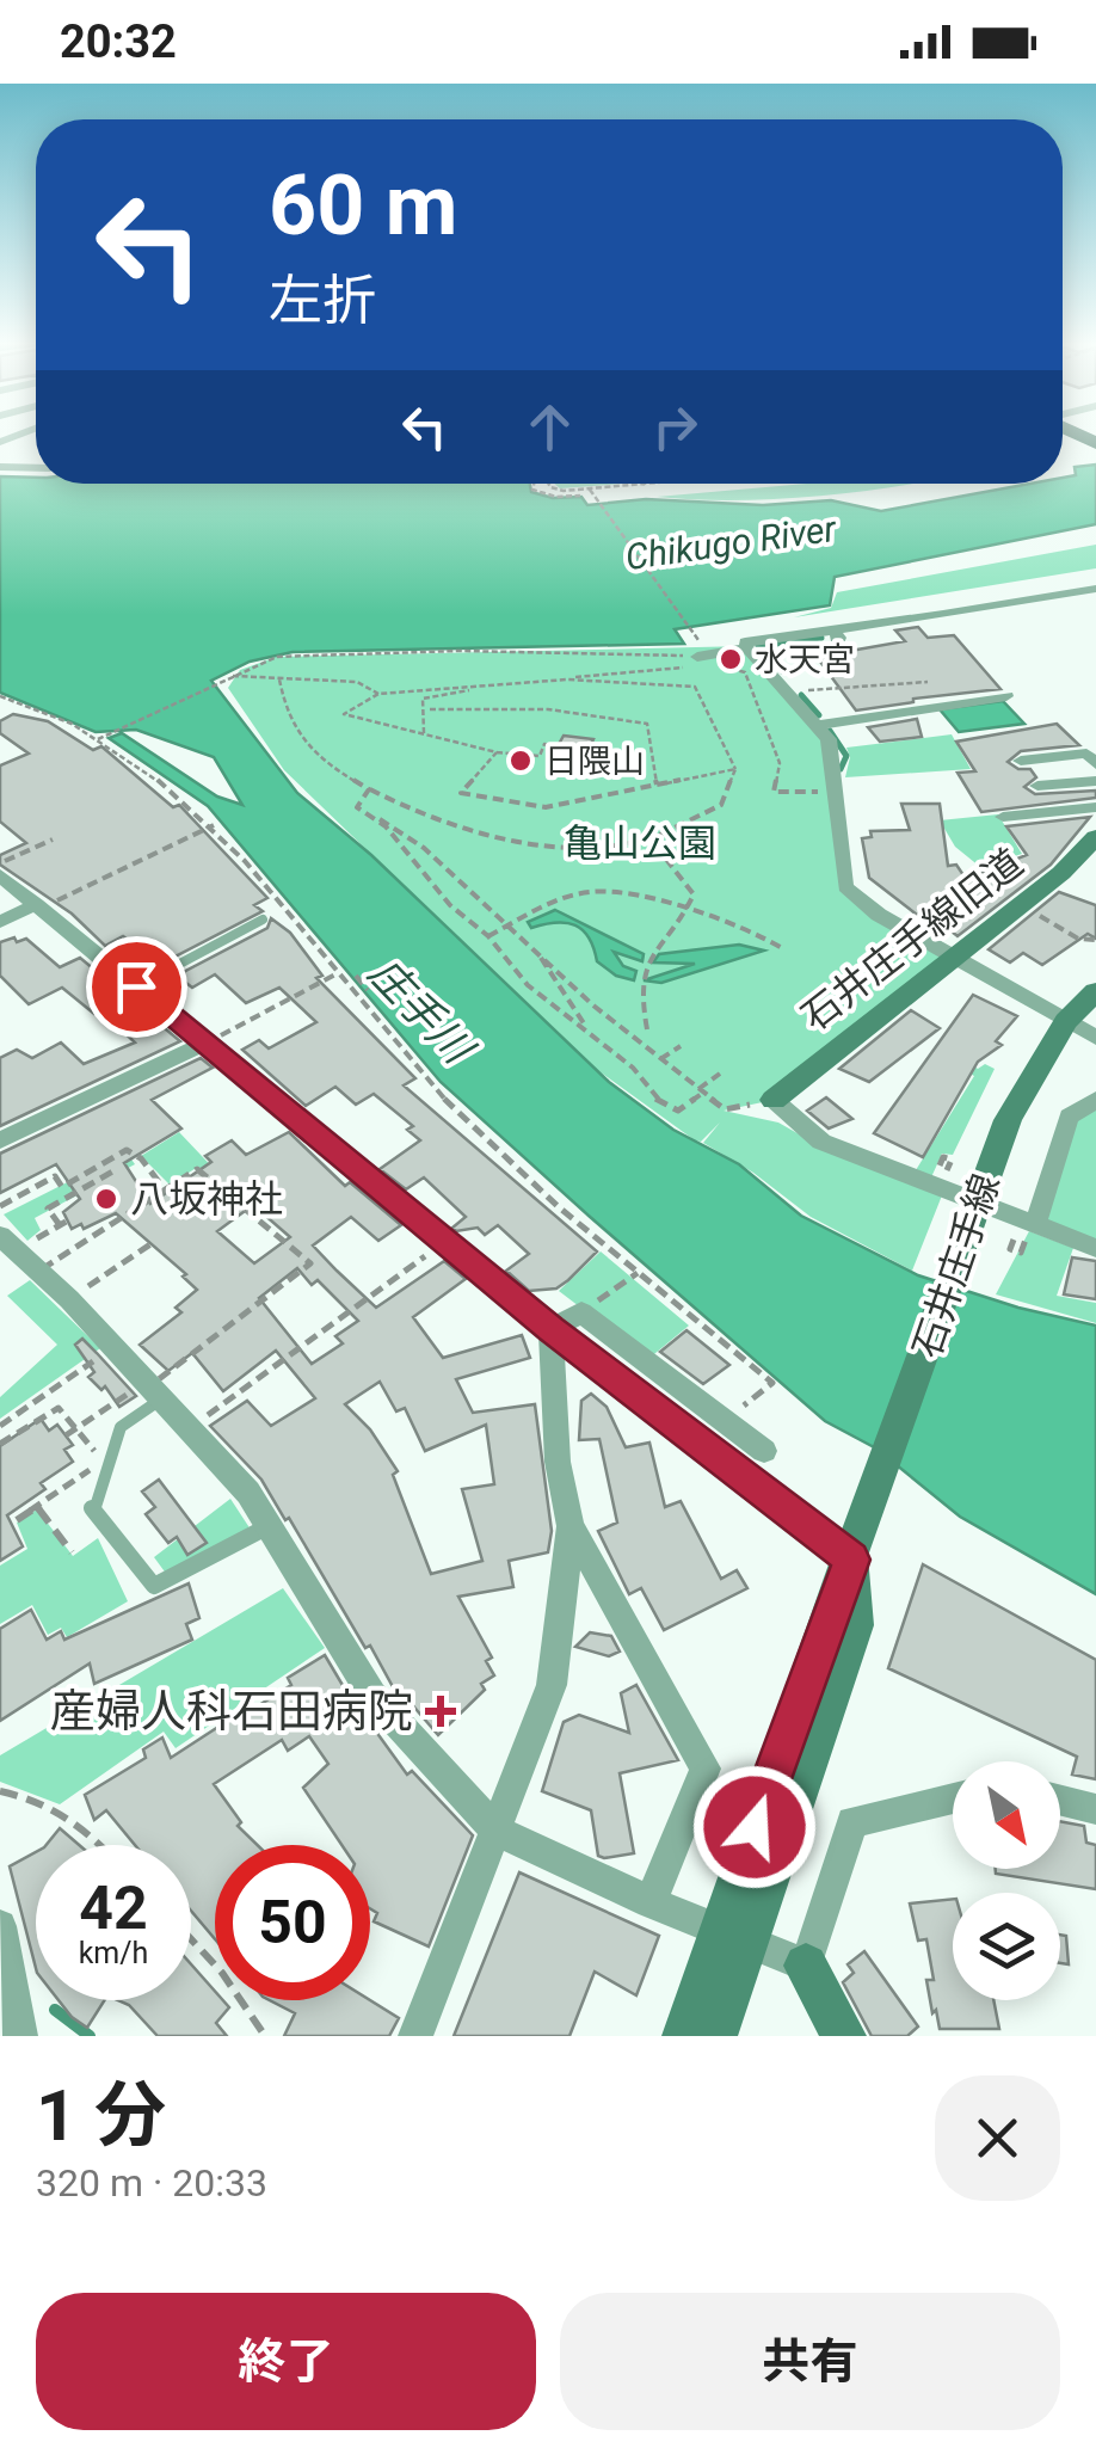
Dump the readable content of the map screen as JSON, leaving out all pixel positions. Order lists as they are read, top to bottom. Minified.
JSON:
{"streets":{"main road":["石井庄手線旧道","石井庄手線"]},"water":["Chikugo River","庄手川"],"parks":["亀山公園"],"places":{"other":["水天宮","日隈山","八坂神社"],"health":["産婦人科石田病院"]},"north":"bottom right","page":{"status":"20:32","turn":["60 m","左折"],"speed":"42 km/h","limit":"50","heading":["1 分","320 m · 20:33"],"buttons":["終了","共有"]}}
